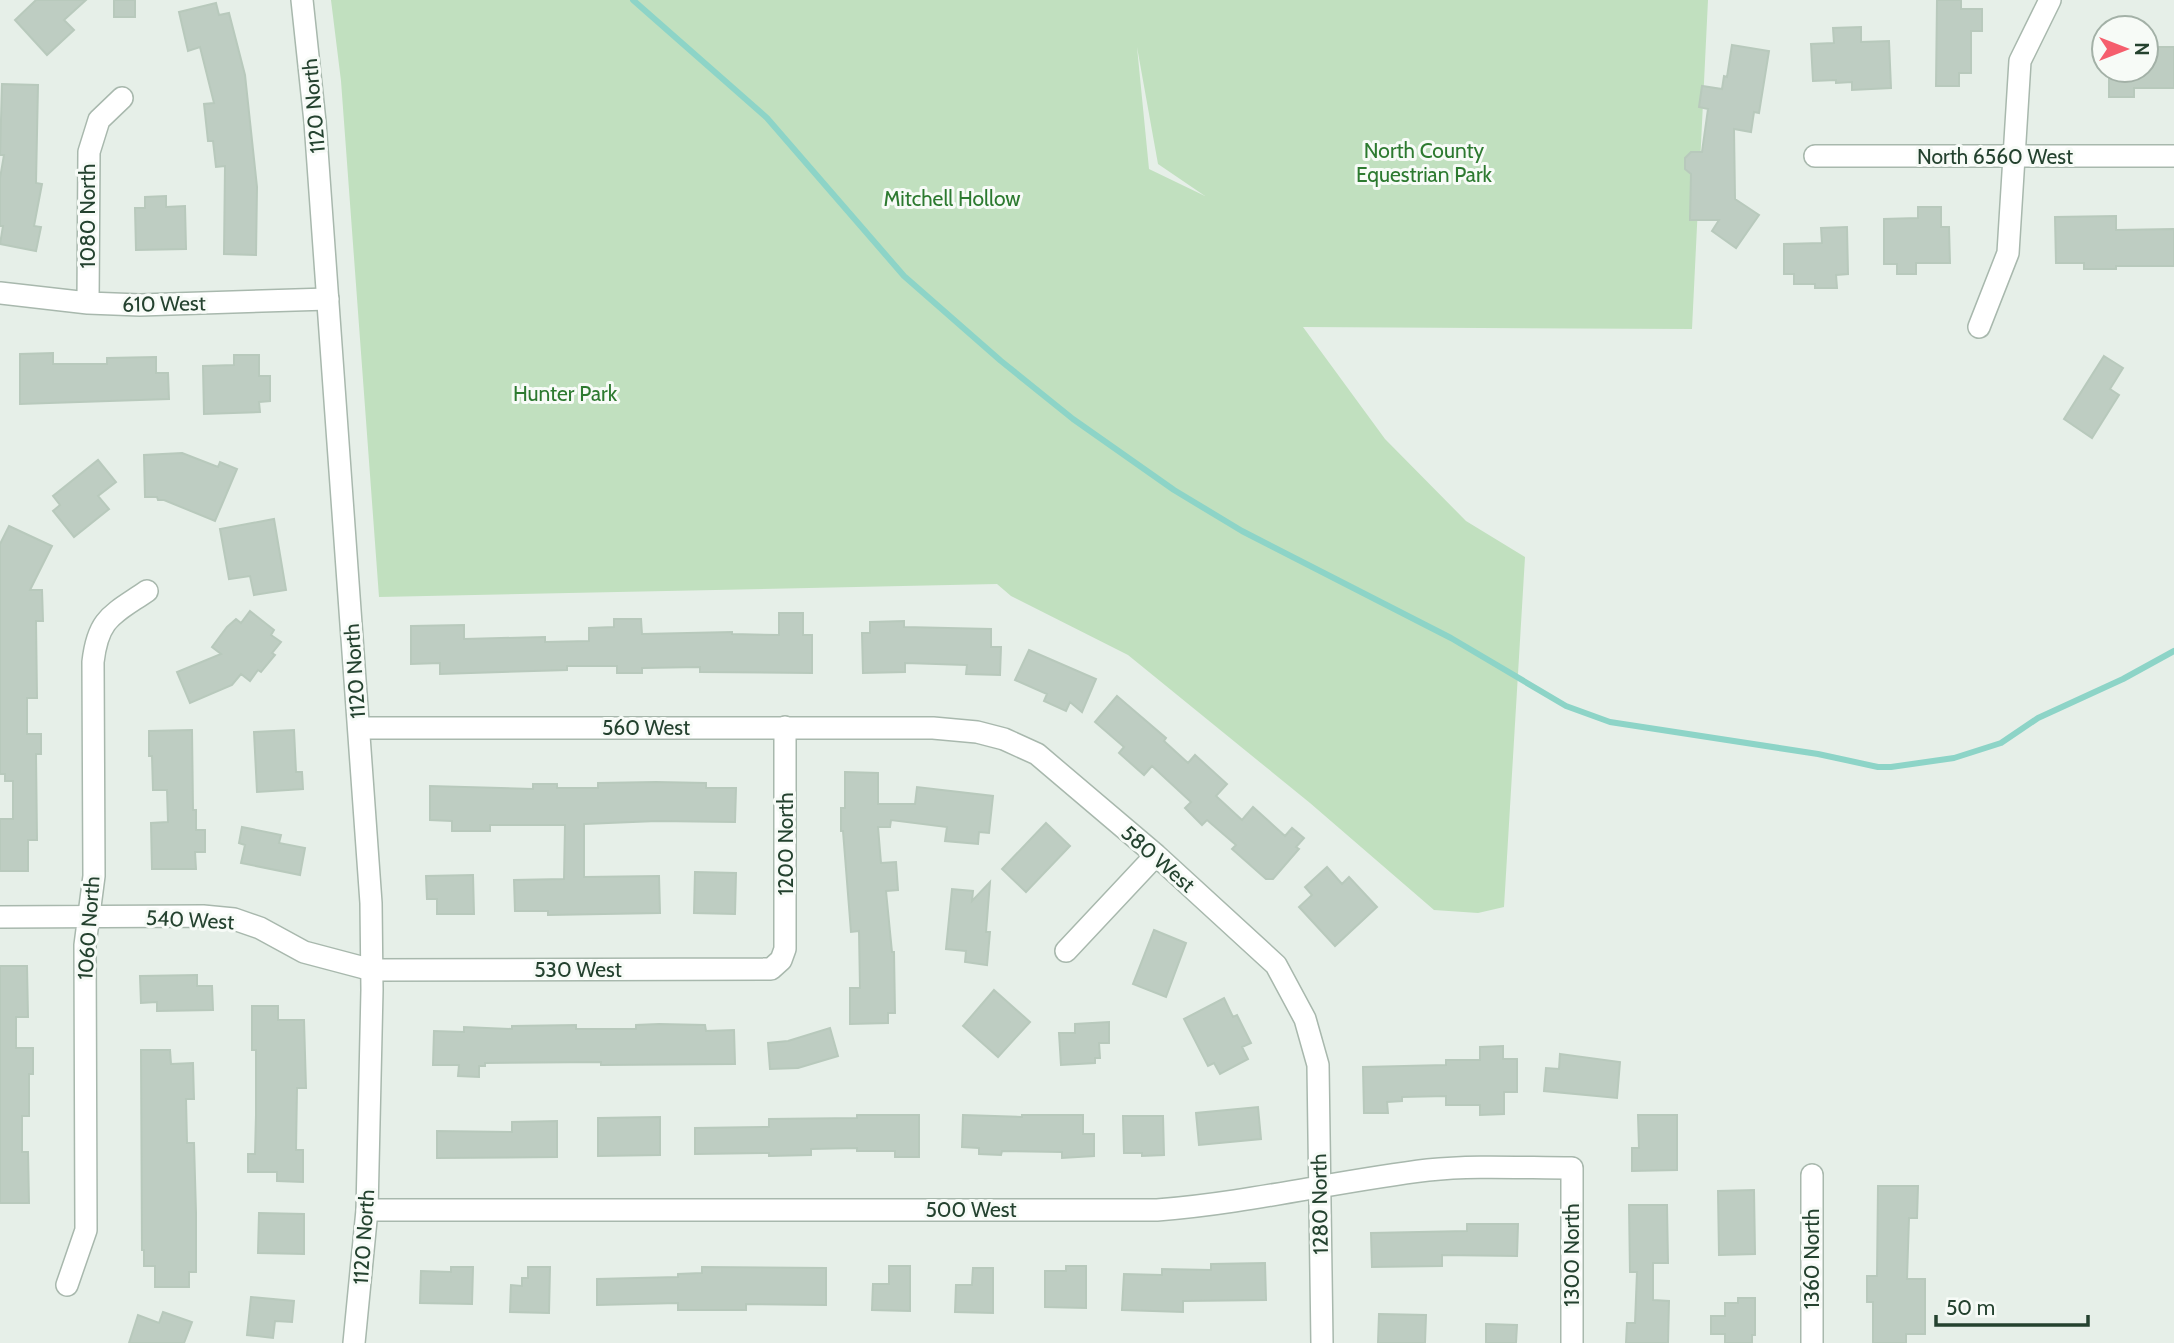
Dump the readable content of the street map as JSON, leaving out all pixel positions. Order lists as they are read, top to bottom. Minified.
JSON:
{"streets":{"street":["1120 North","North 6560 West","1080 North","610 West","560 West","1200 North","580 West","540 West","1060 North","530 West","1280 North","500 West","1300 North","1360 North"]},"crossings":[["1120 North","610 West"],["1120 North","560 West"],["1120 North","540 West"],["1120 North","530 West"],["1120 North","500 West"],["1080 North","610 West"],["560 West","1200 North"],["560 West","580 West"],["1200 North","530 West"],["580 West","1280 North"],["540 West","1060 North"],["540 West","530 West"],["1280 North","500 West"],["500 West","1300 North"]],"parks":["North County Equestrian Park","Mitchell Hollow","Hunter Park"],"scale_bar":"50 m","north":"right"}
